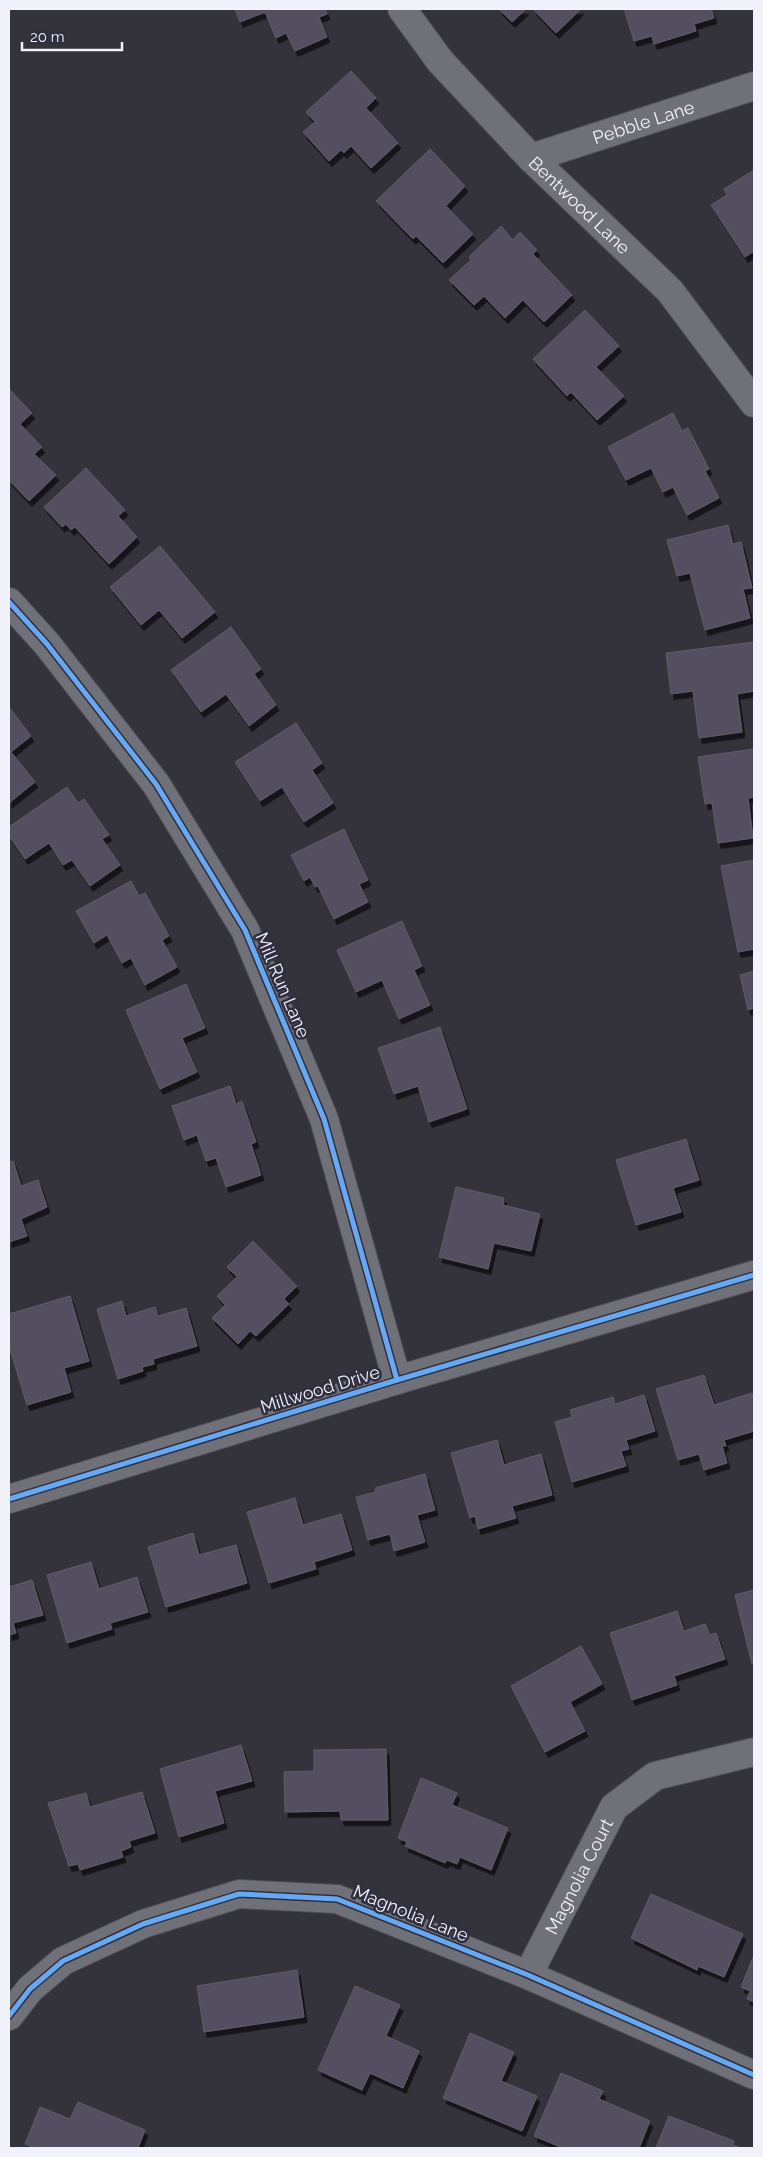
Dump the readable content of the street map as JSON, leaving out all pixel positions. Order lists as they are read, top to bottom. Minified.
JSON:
{"streets":{"street":["Pebble Lane","Bentwood Lane","Mill Run Lane","Millwood Drive","Magnolia Court","Magnolia Lane"]},"crossings":[["Pebble Lane","Bentwood Lane"],["Mill Run Lane","Millwood Drive"],["Magnolia Court","Magnolia Lane"]],"scale_bar":"20 m"}
